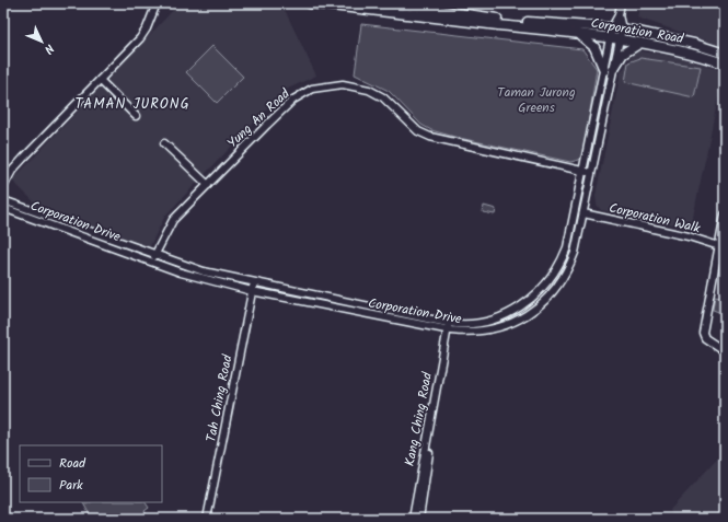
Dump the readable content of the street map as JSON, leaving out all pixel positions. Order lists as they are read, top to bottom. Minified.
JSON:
{"streets":{"main road":["Corporation Road"],"street":["Yung An Road","Corporation Walk","Corporation Drive","Tah Ching Road","Kang Ching Road"]},"crossings":[["Corporation Road","Corporation Drive"],["Yung An Road","Corporation Drive"],["Corporation Walk","Corporation Drive"],["Corporation Drive","Tah Ching Road"],["Corporation Drive","Kang Ching Road"]],"districts":["TAMAN JURONG"],"parks":["Taman Jurong Greens"],"legend":["Road","Park"],"north":"bottom right"}
